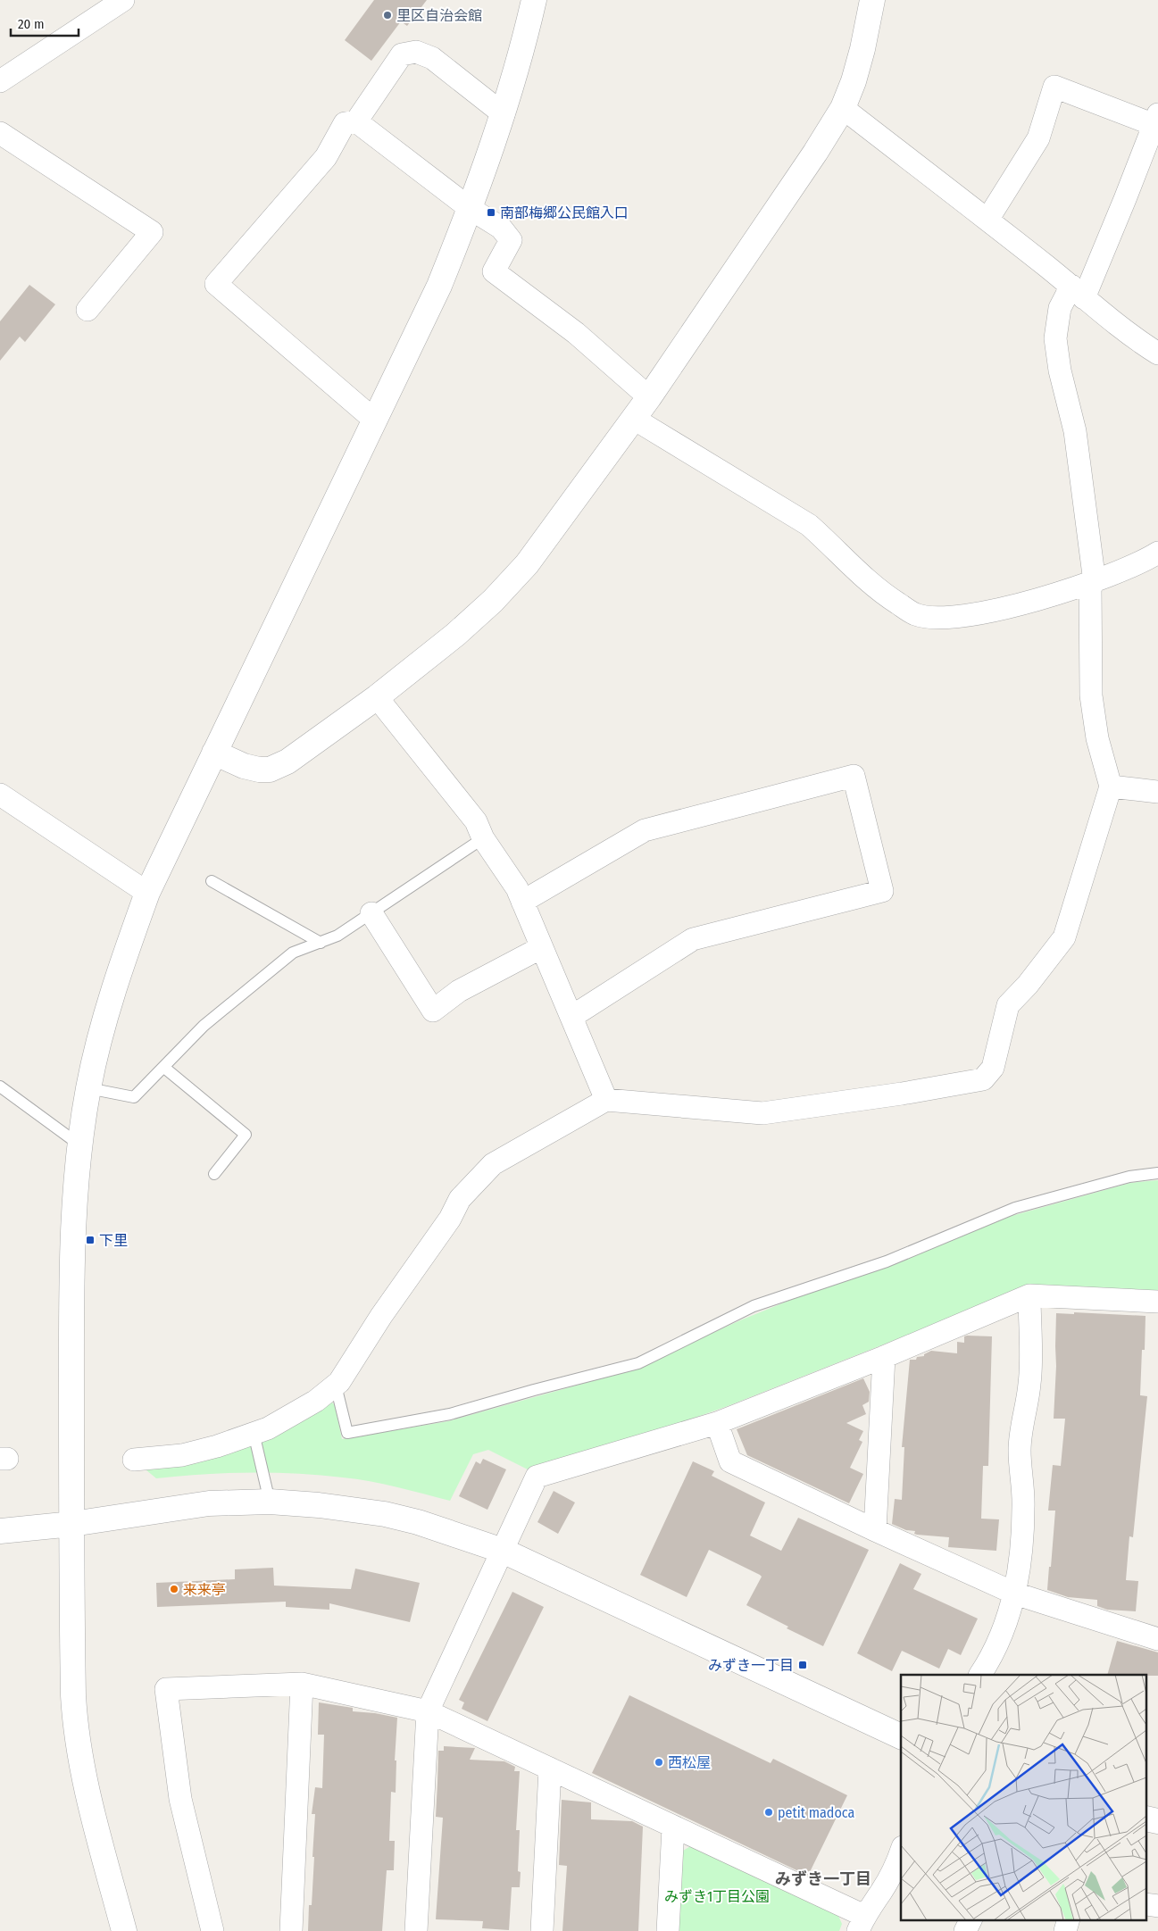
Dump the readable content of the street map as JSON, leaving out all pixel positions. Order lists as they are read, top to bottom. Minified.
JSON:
{"districts":["みずき一丁目"],"parks":["みずき1丁目公園"],"places":{"other":["里区自治会館","来来亭","西松屋","petit madoca"],"transit":["南部梅郷公民館入口","下里","みずき一丁目"]},"scale_bar":"20 m"}
